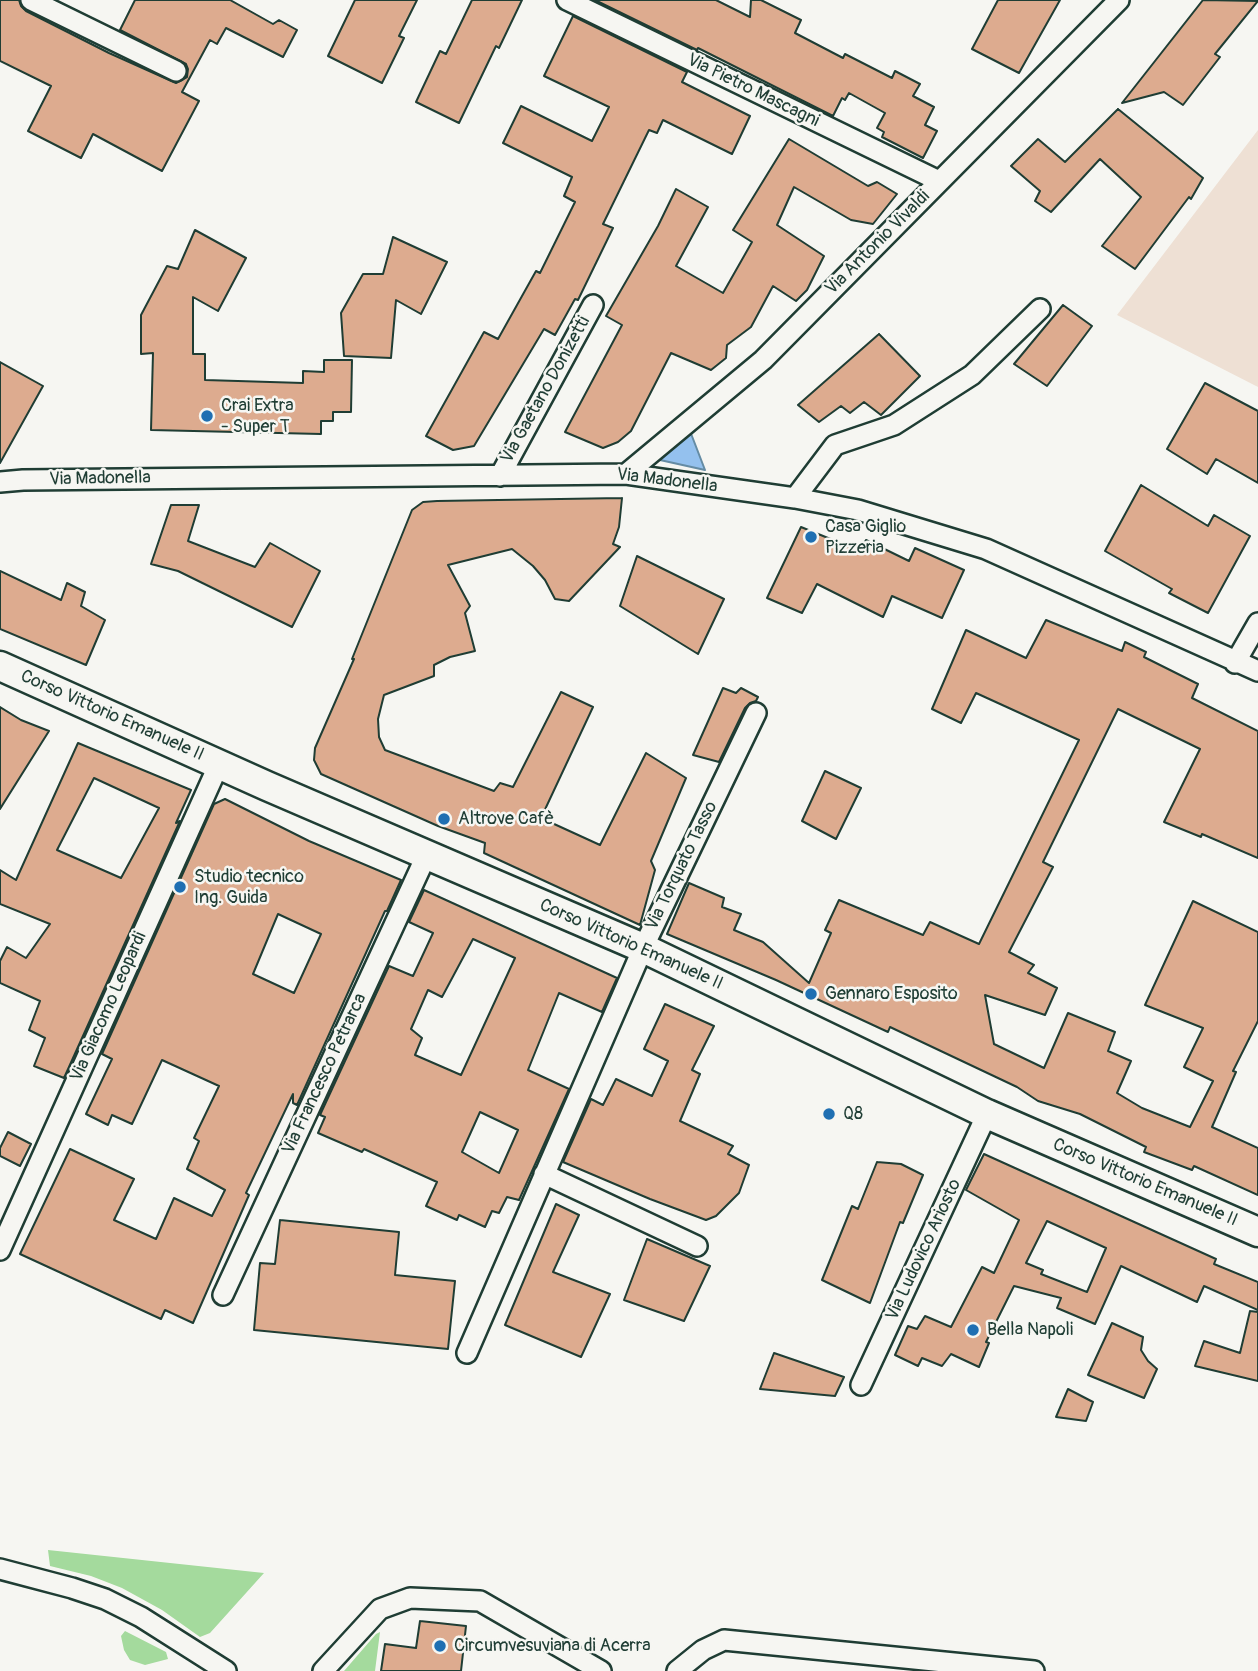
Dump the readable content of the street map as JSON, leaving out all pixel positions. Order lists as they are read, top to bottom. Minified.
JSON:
{"streets":{"main road":["Corso Vittorio Emanuele II"],"street":["Via Pietro Mascagni","Via Antonio Vivaldi","Via Gaetano Donizetti","Via Madonella","Via Torquato Tasso","Via Giacomo Leopardi","Via Francesco Petrarca","Via Ludovico Ariosto"]},"crossings":[["Via Pietro Mascagni","Via Antonio Vivaldi"],["Via Antonio Vivaldi","Via Madonella"],["Via Gaetano Donizetti","Via Madonella"],["Corso Vittorio Emanuele II","Via Torquato Tasso"],["Corso Vittorio Emanuele II","Via Giacomo Leopardi"],["Corso Vittorio Emanuele II","Via Francesco Petrarca"],["Corso Vittorio Emanuele II","Via Ludovico Ariosto"]],"places":["Crai Extra - Super T","Casa Giglio Pizzeria","Altrove Cafè","Studio tecnico Ing. Guida","Gennaro Esposito","Q8","Bella Napoli","Circumvesuviana di Acerra"]}
